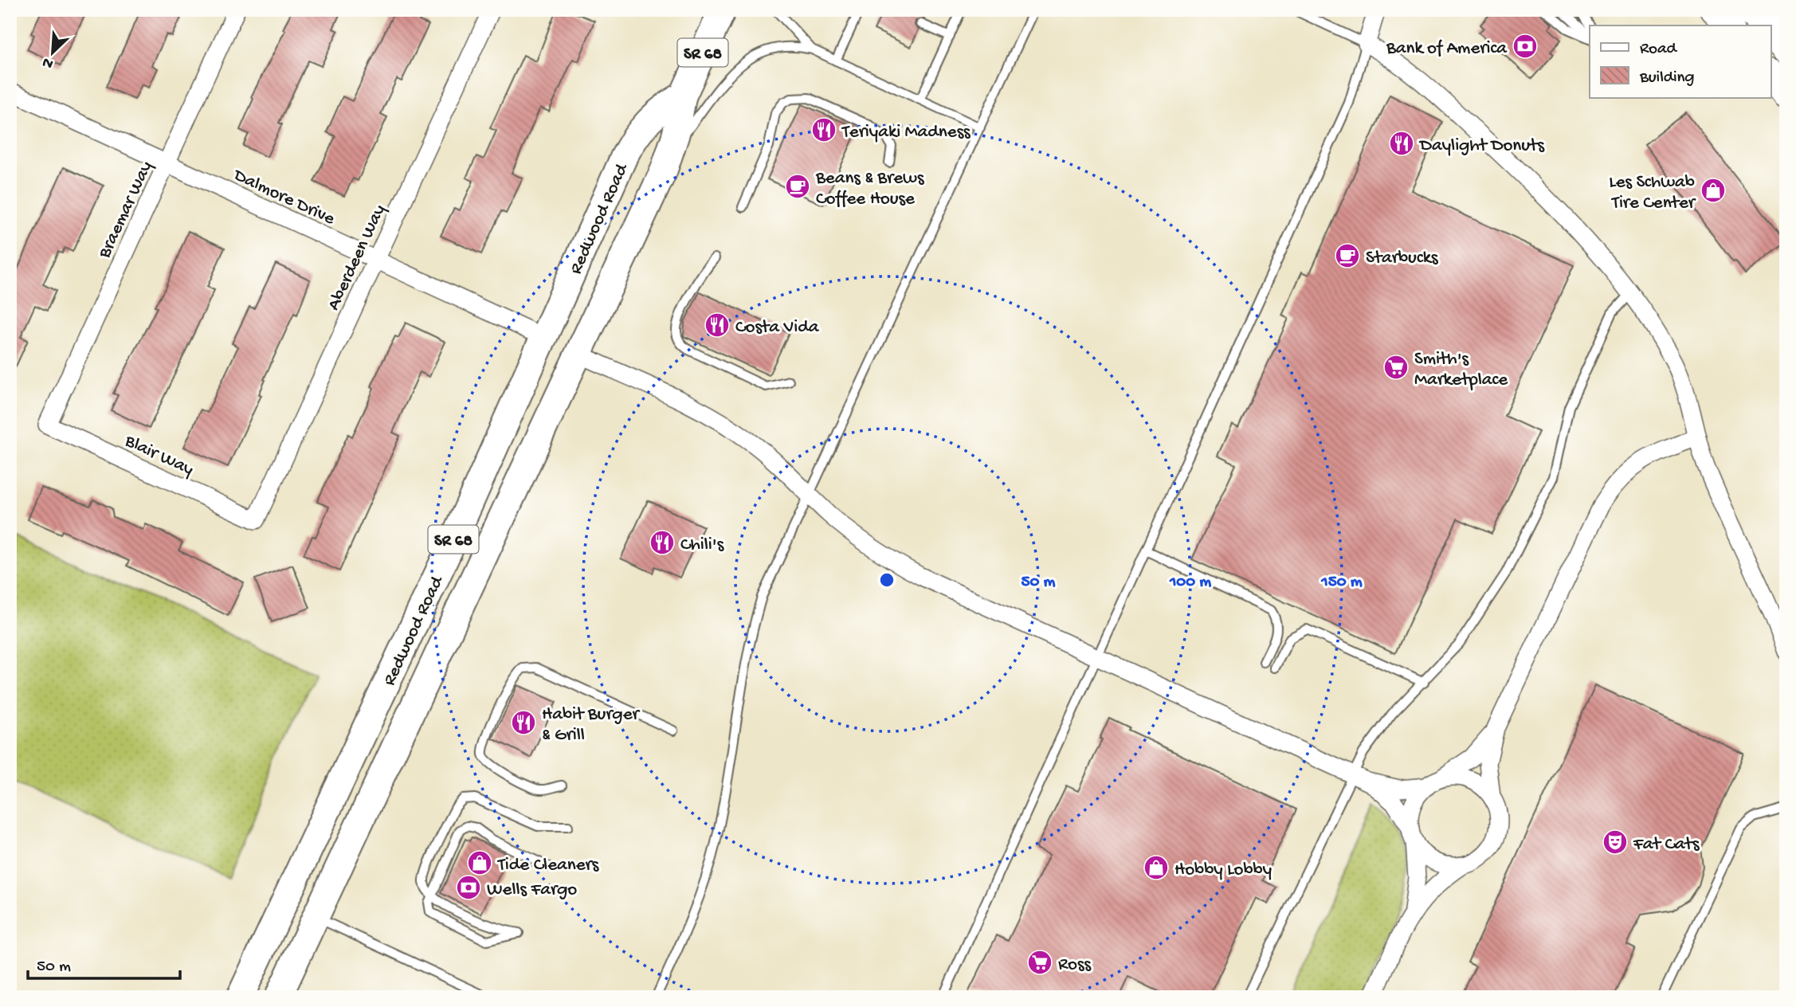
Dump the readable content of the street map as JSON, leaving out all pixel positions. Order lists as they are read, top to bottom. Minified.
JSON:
{"streets":{"main road":["SR 68","Redwood Road"],"street":["Dalmore Drive","Braemar Way","Aberdeen Way","Blair Way"]},"crossings":[["Dalmore Drive","Braemar Way"],["Dalmore Drive","Redwood Road"],["Dalmore Drive","Aberdeen Way"],["Braemar Way","Blair Way"],["Aberdeen Way","Blair Way"]],"places":{"bank":["Bank of America","Wells Fargo"],"restaurant":["Teriyaki Madness","Daylight Donuts","Costa Vida","Chili's","Habit Burger & Grill"],"cafe":["Beans & Brews Coffee House","Starbucks"],"shop":["Les Schwab Tire Center","Tide Cleaners","Hobby Lobby"],"supermarket":["Smith's Marketplace","Ross"],"theatre":["Fat Cats"]},"legend":["Road","Building"],"scale_bar":"50 m","north":"bottom left","rings":["50 m","100 m","150 m"]}
